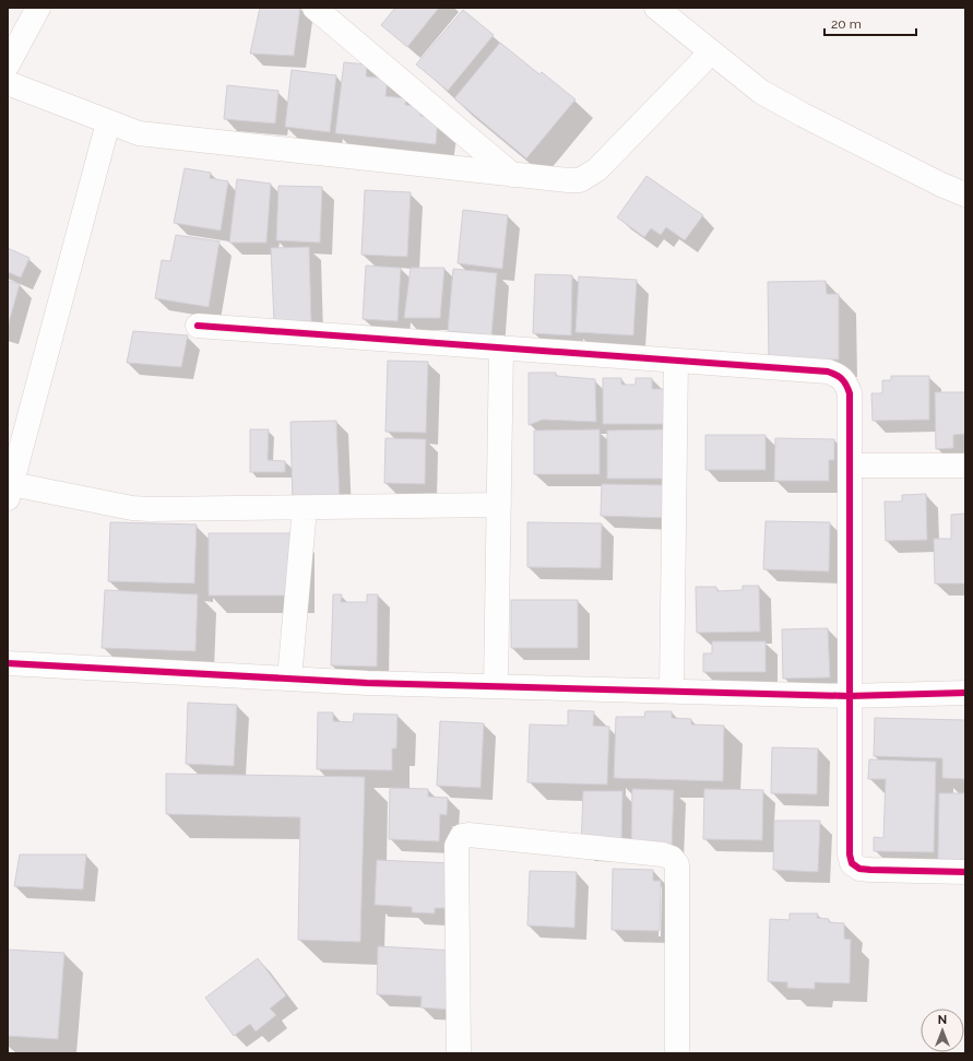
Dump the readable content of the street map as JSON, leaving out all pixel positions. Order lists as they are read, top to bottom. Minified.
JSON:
{"scale_bar":"20 m","north":"top"}
